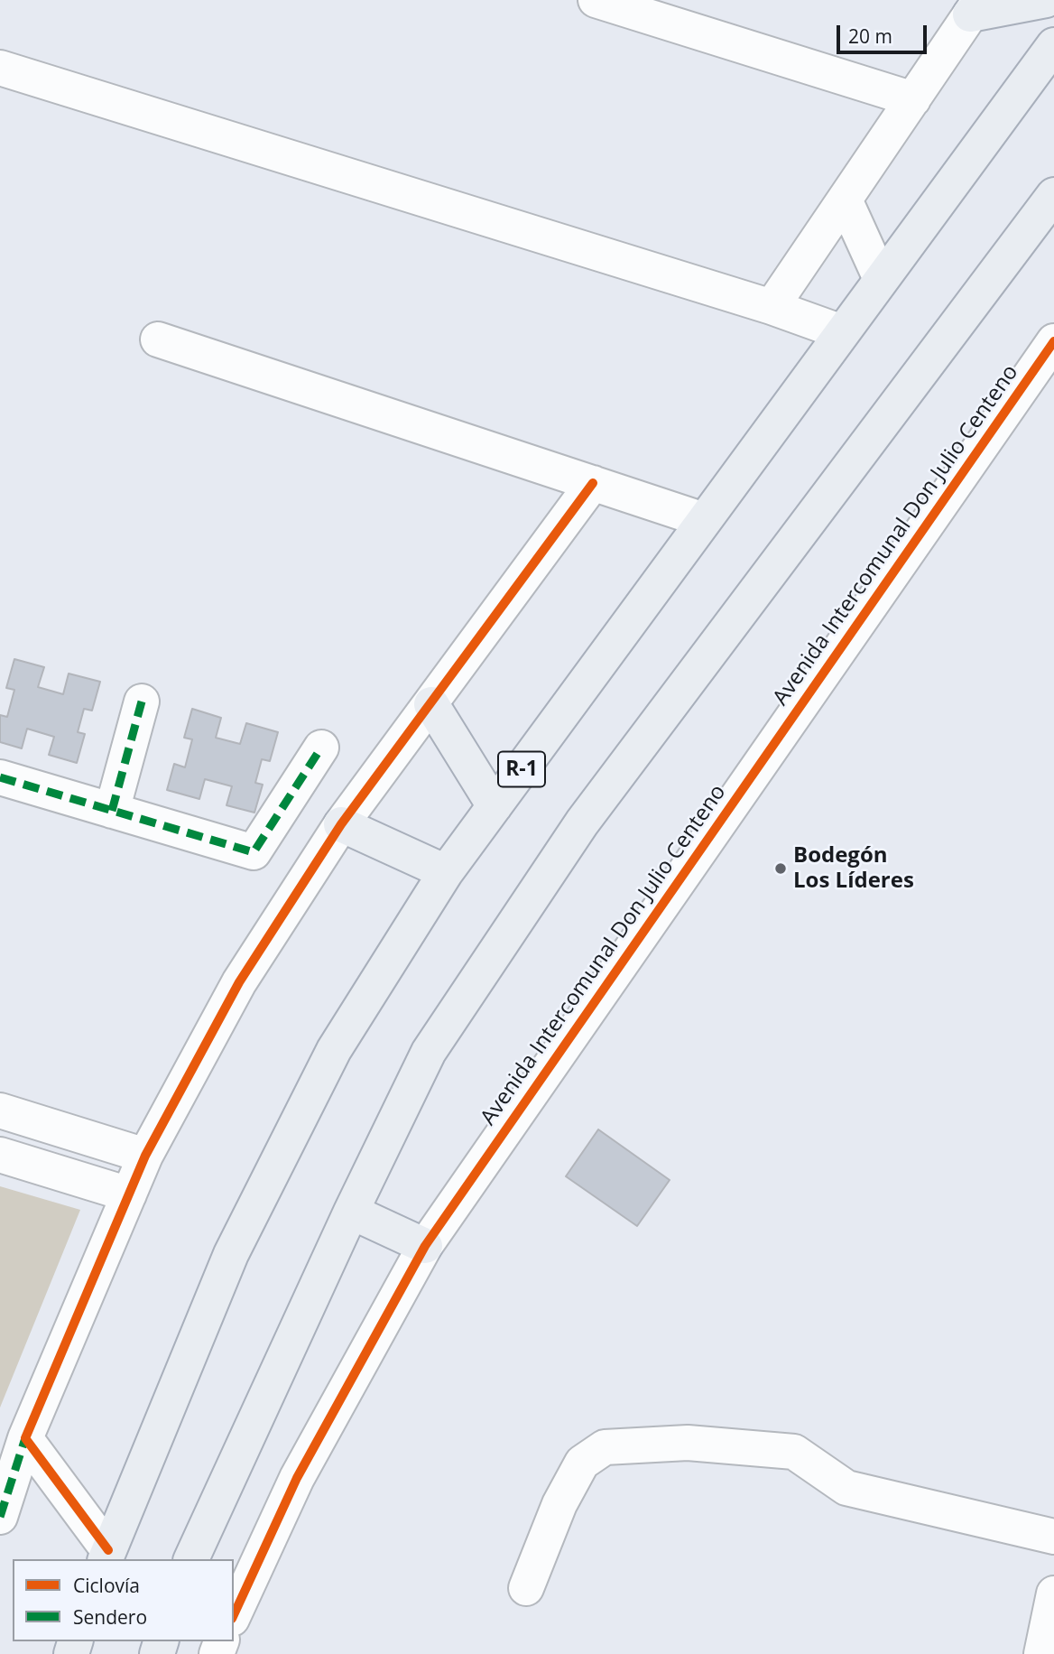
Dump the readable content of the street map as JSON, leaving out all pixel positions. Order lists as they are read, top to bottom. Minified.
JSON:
{"streets":{"main road":["R-1"],"street":["Avenida Intercomunal Don Julio Centeno"]},"places":["Bodegón Los Líderes"],"legend":["Ciclovía","Sendero"],"scale_bar":"20 m"}
